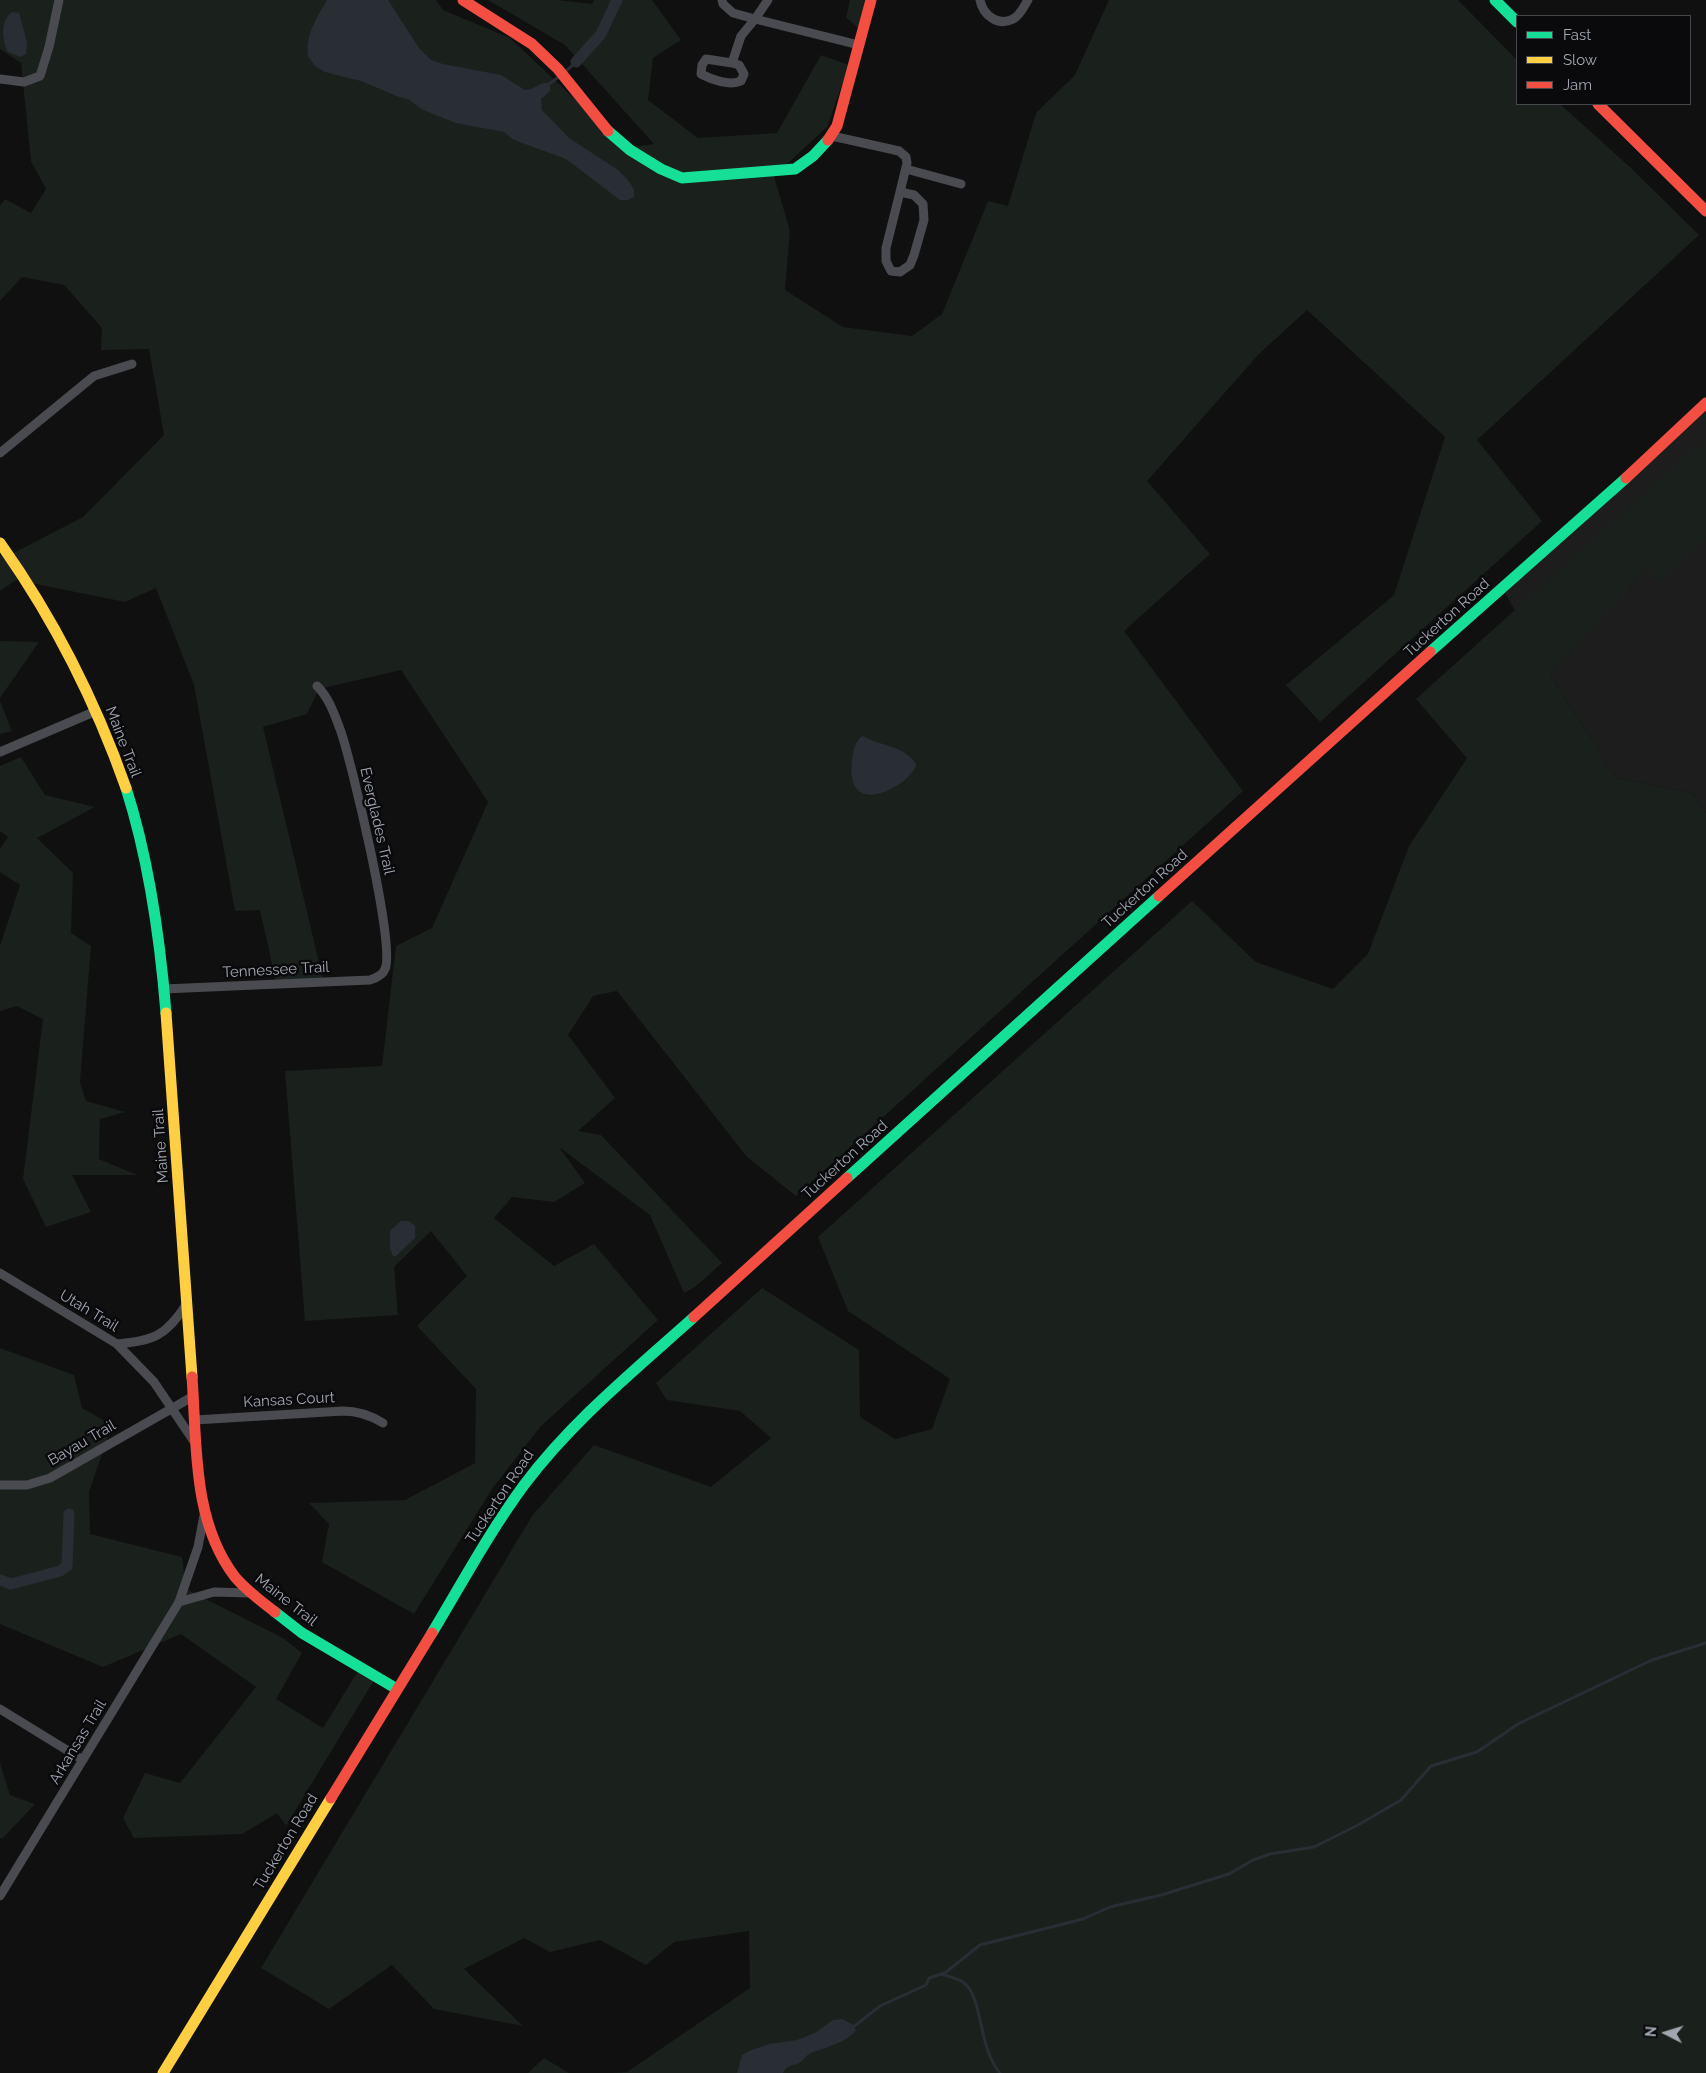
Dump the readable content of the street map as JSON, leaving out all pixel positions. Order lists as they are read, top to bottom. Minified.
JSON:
{"streets":{"main road":["Tuckerton Road","Maine Trail"],"street":["Everglades Trail","Tennessee Trail","Utah Trail","Kansas Court","Bayau Trail","Arkansas Trail"]},"crossings":[["Tuckerton Road","Maine Trail"],["Maine Trail","Tennessee Trail"],["Maine Trail","Utah Trail"],["Maine Trail","Kansas Court"],["Maine Trail","Arkansas Trail"],["Everglades Trail","Tennessee Trail"],["Utah Trail","Bayau Trail"]],"legend":["Fast","Slow","Jam"],"north":"left"}
